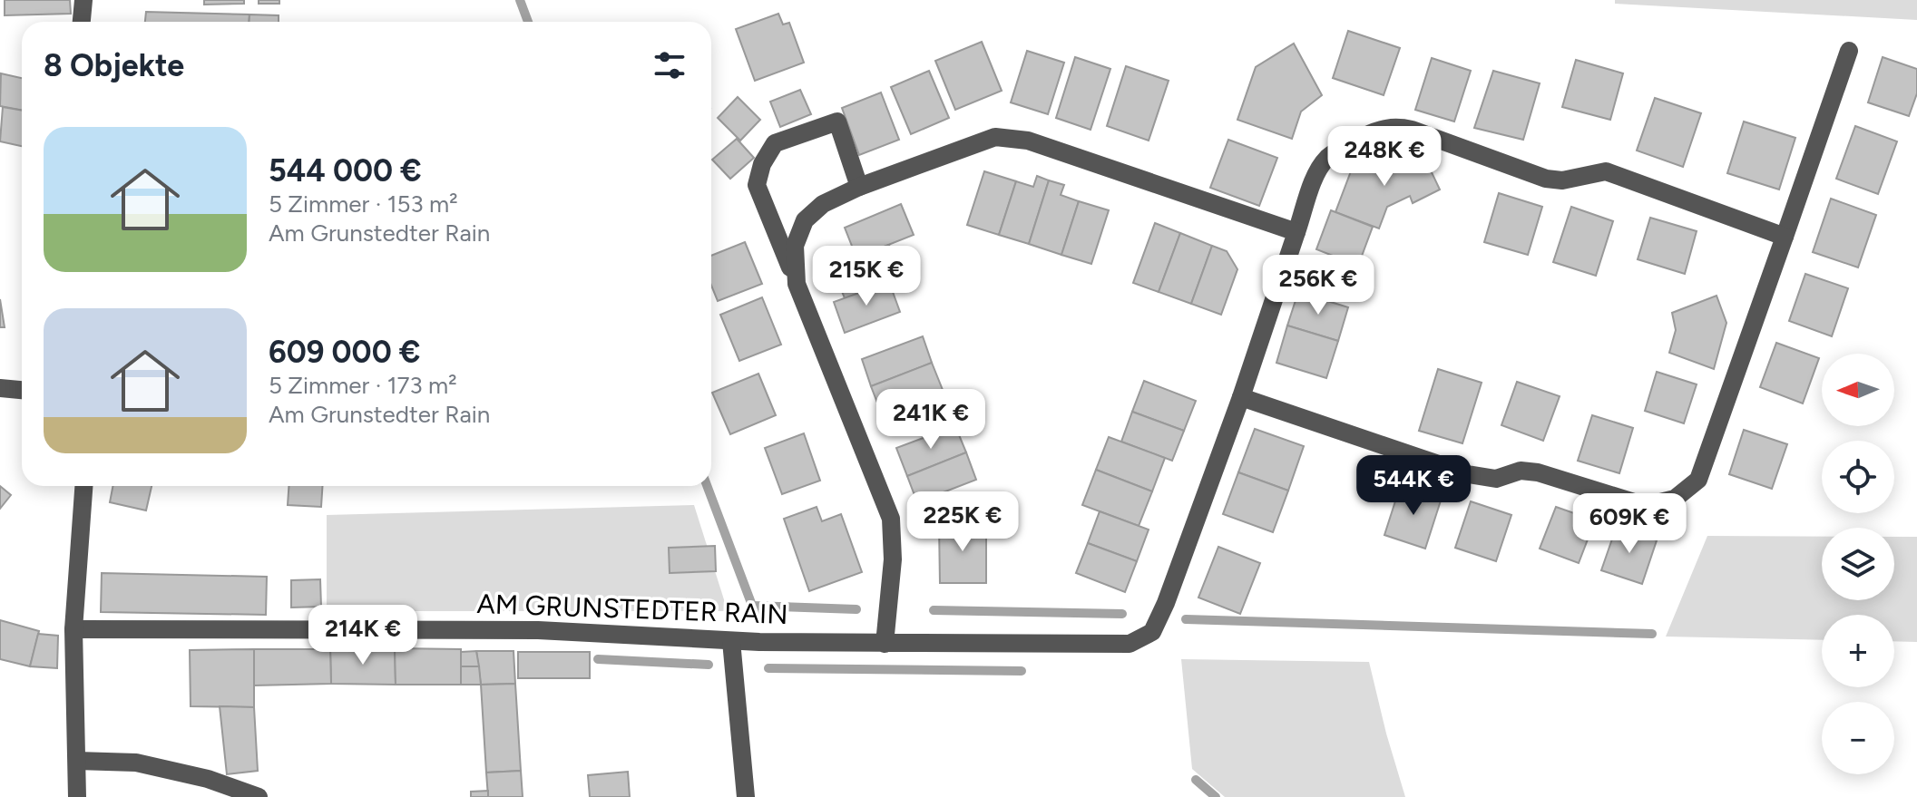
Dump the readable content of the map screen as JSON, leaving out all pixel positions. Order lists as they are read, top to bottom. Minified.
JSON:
{"streets":{"street":["AM GRUNSTEDTER RAIN"]},"north":"left","page":{"heading":"8 Objekte","list":[{"name":"544 000 €","note":"5 Zimmer · 153 m² · Am Grunstedter Rain"},{"name":"609 000 €","note":"5 Zimmer · 173 m² · Am Grunstedter Rain"}],"price":["248K €","215K €","256K €","241K €","544K €","225K €","609K €","214K €"],"map_buttons":["+","−"]}}
